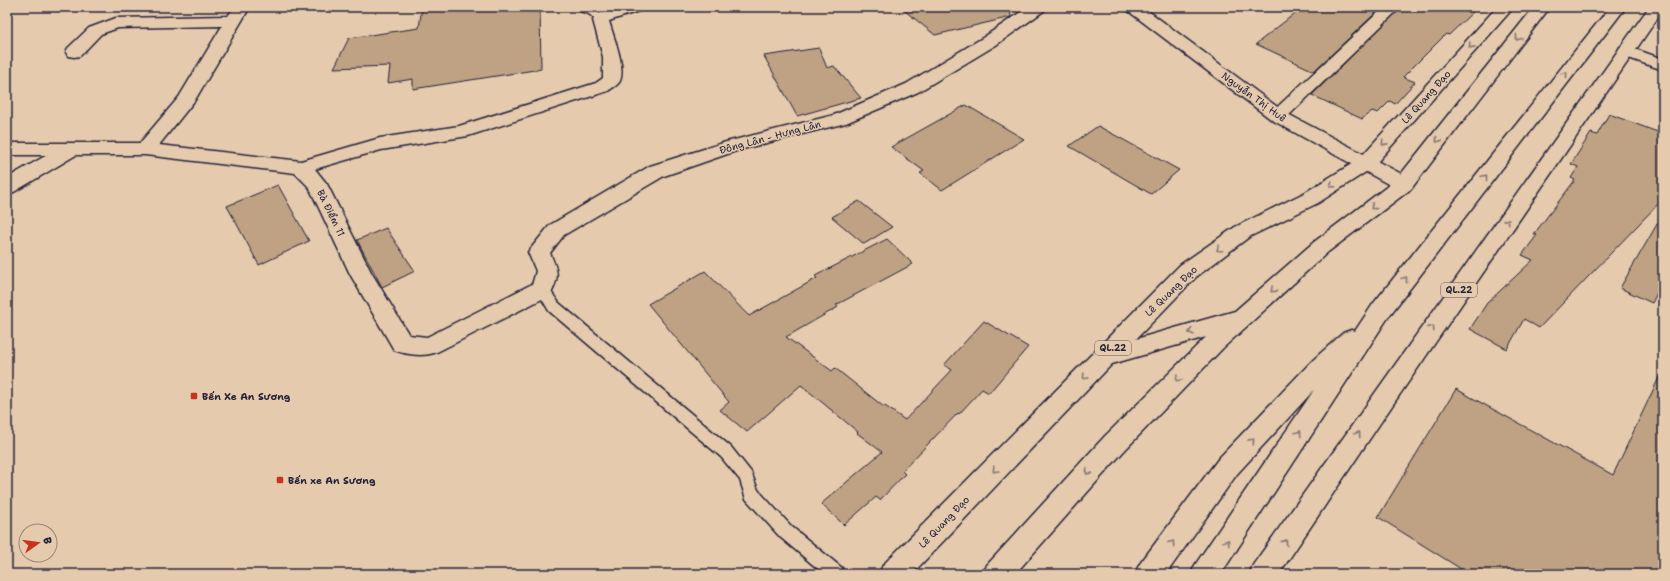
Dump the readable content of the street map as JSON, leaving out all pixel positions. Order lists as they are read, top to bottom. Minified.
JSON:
{"streets":{"main road":["Nguyễn Thị Huê","Lê Quang Đạo","Đông Lân - Hưng Lân","Bà Điểm 11","QL.22"]},"crossings":[["Nguyễn Thị Huê","Lê Quang Đạo"],["Đông Lân - Hưng Lân","Bà Điểm 11"]],"places":{"transit":["Bến Xe An Sương","Bến xe An Sương"]},"north":"right"}
